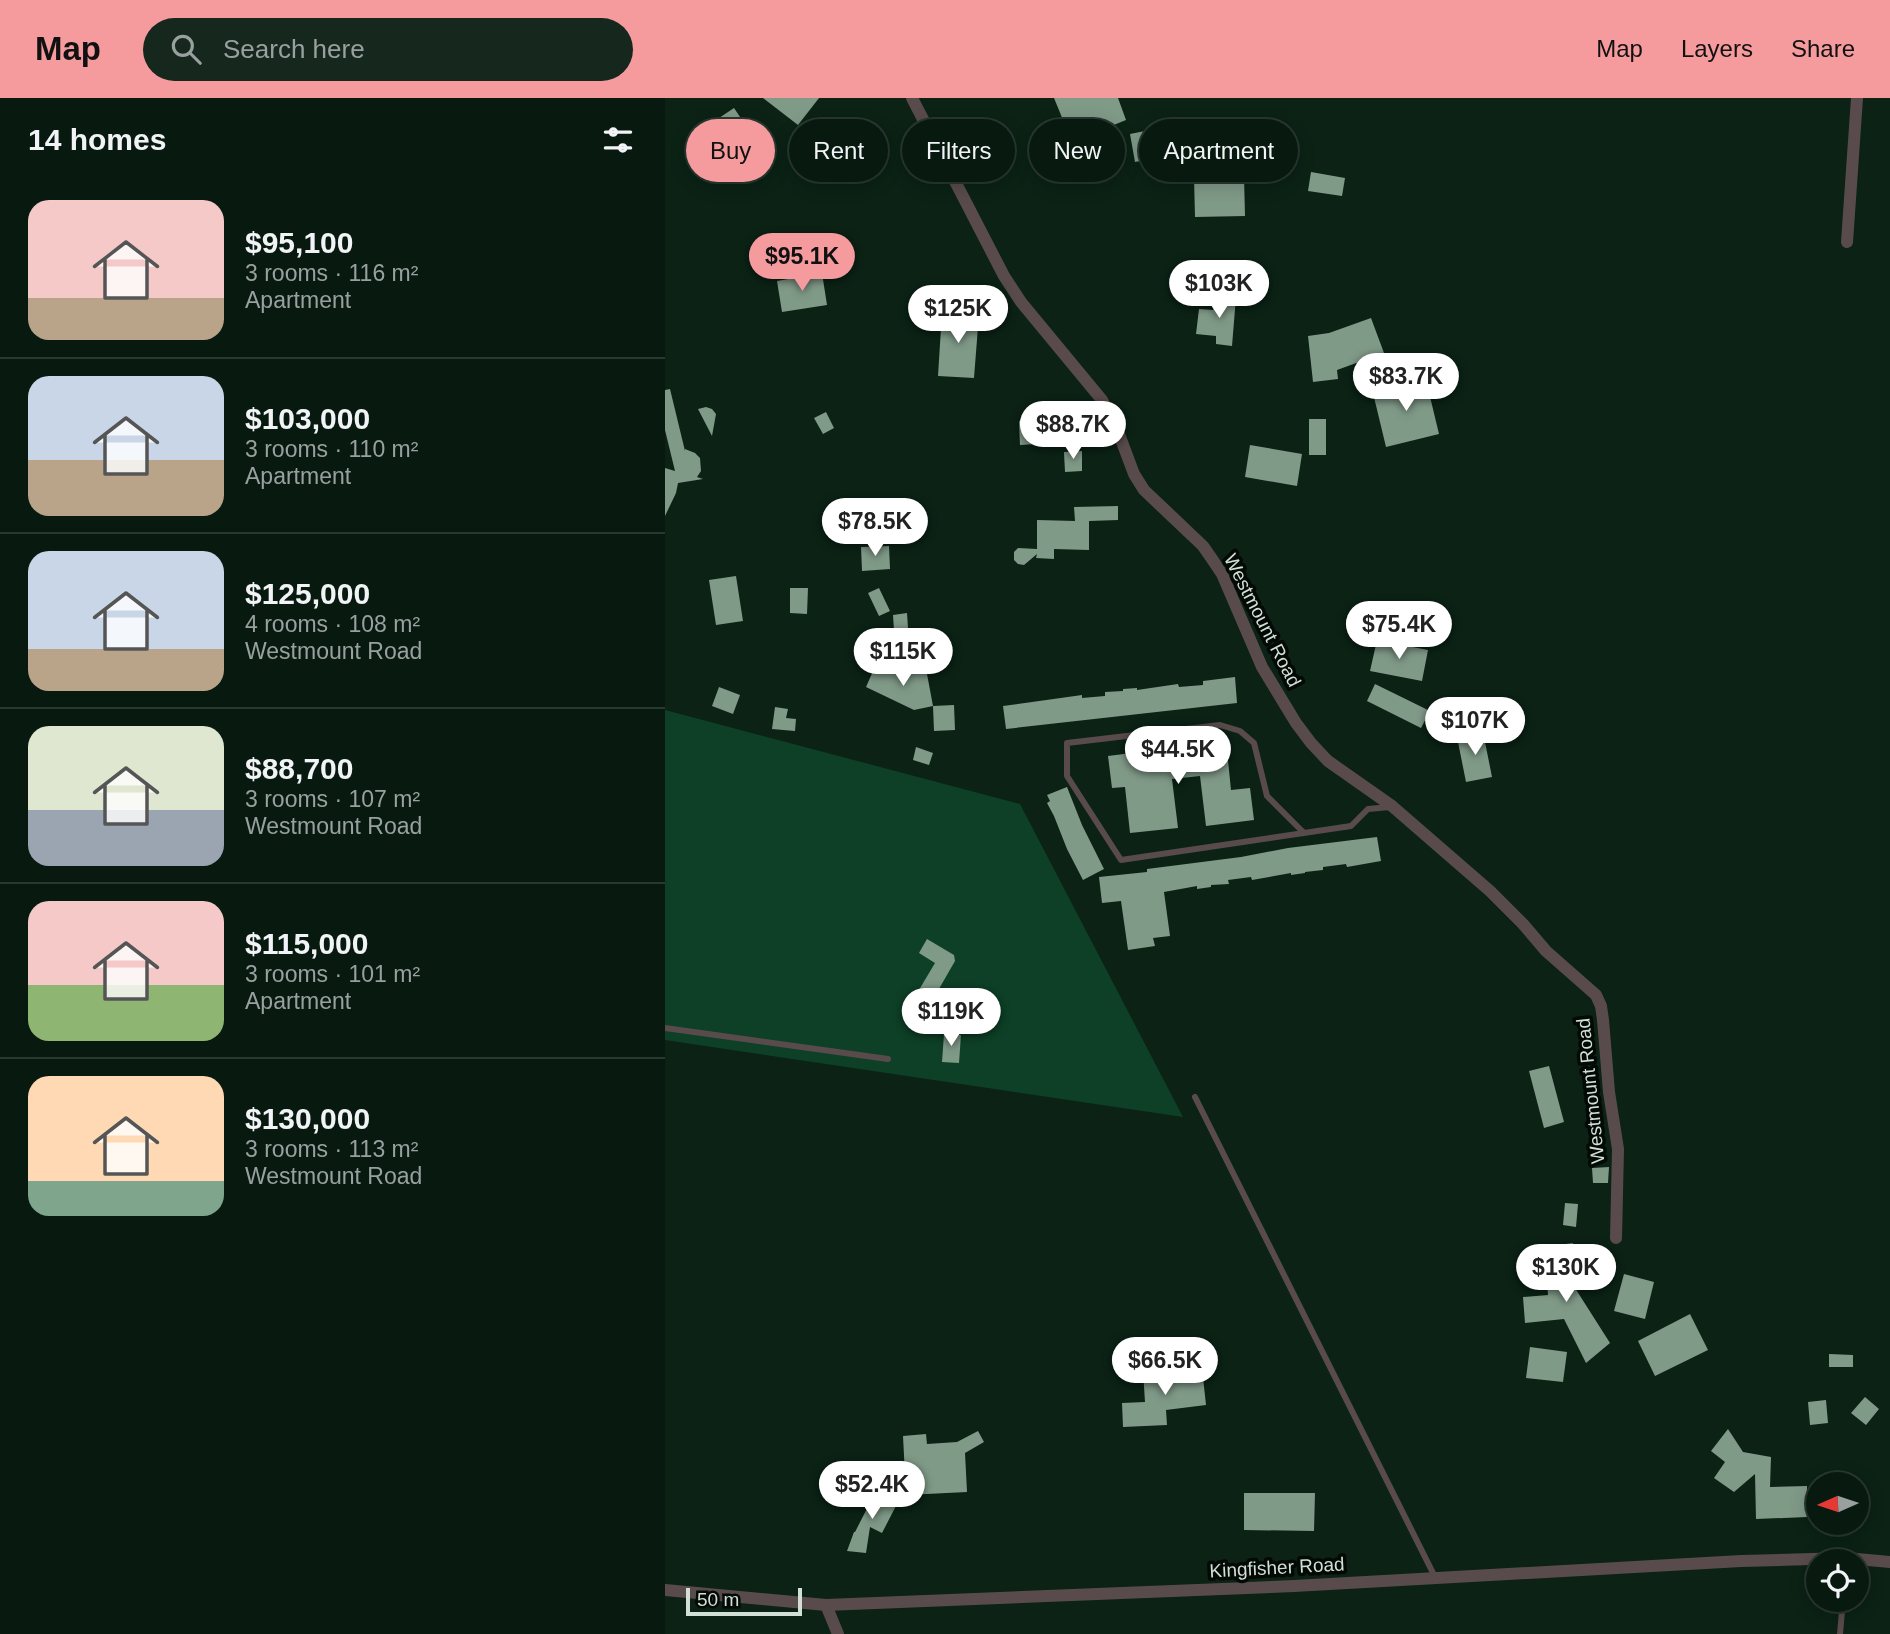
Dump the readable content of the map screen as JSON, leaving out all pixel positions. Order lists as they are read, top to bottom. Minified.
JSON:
{"streets":{"street":["Westmount Road","Kingfisher Road"]},"scale_bar":"50 m","north":"left","page":{"header":"Map","search":"Search here","nav":["Map","Layers","Share"],"heading":"14 homes","chip":["Buy","Rent","Filters","New","Apartment"],"list":[{"name":"$95,100","note":"3 rooms · 116 m² · Apartment"},{"name":"$103,000","note":"3 rooms · 110 m² · Apartment"},{"name":"$125,000","note":"4 rooms · 108 m² · Westmount Road"},{"name":"$88,700","note":"3 rooms · 107 m² · Westmount Road"},{"name":"$115,000","note":"3 rooms · 101 m² · Apartment"},{"name":"$130,000","note":"3 rooms · 113 m² · Westmount Road"}],"price":["$95.1K","$103K","$125K","$83.7K","$88.7K","$78.5K","$75.4K","$115K","$107K","$44.5K","$119K","$130K","$66.5K","$52.4K"],"scale":"50 m"}}
